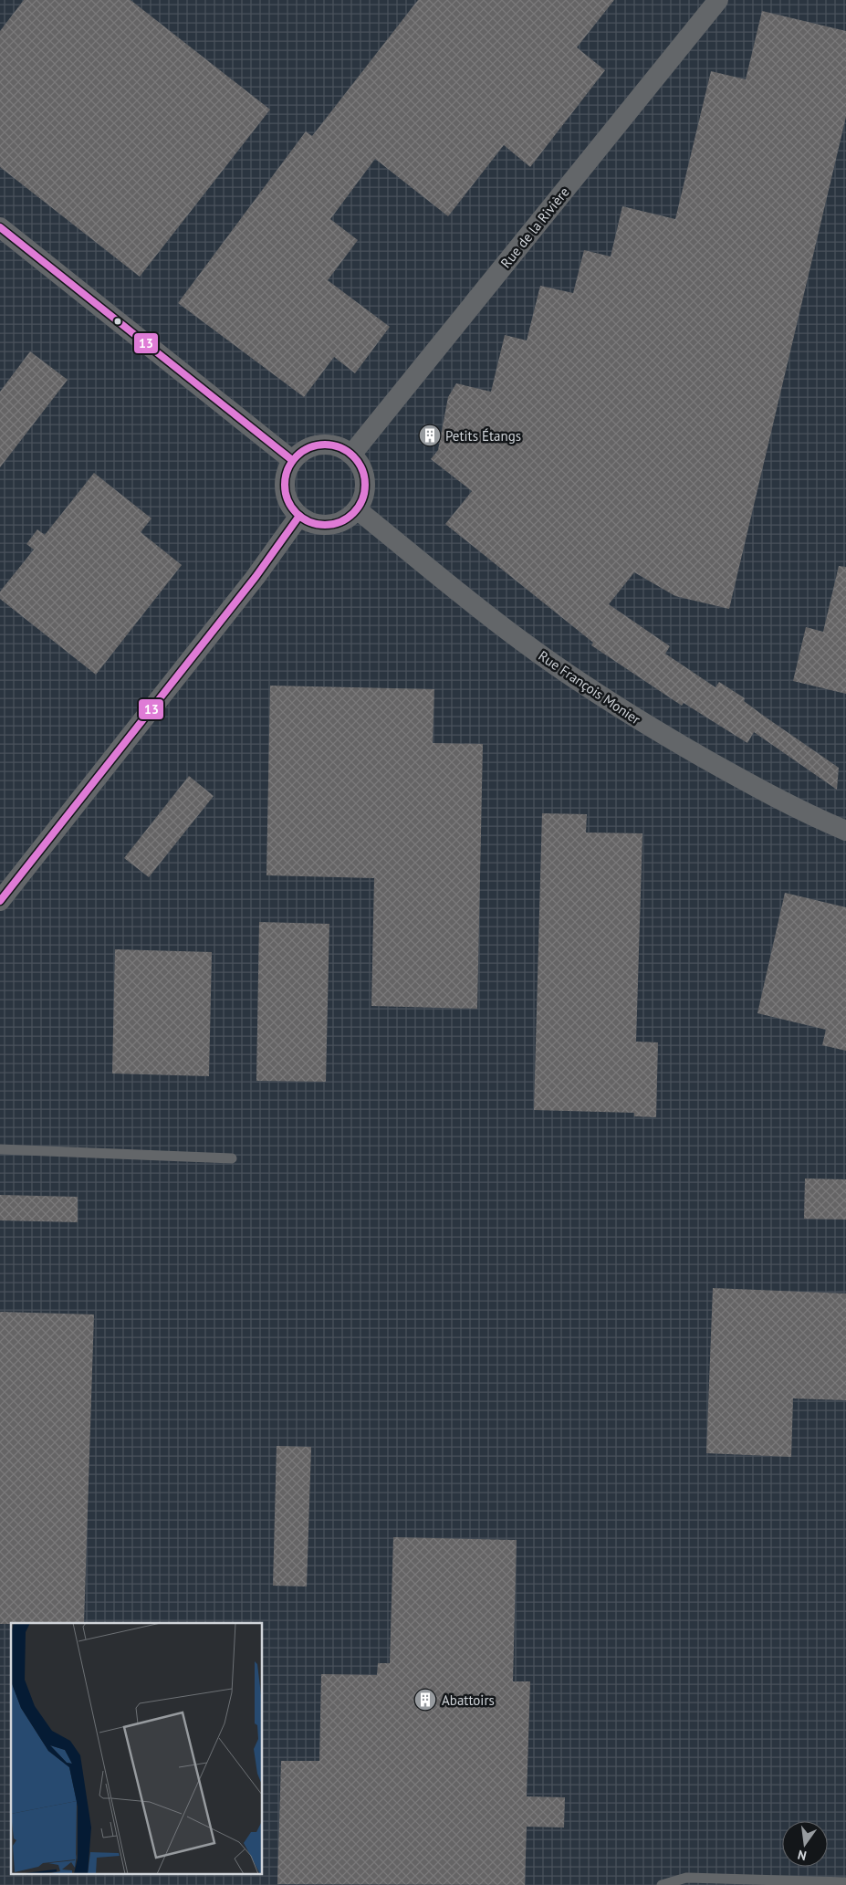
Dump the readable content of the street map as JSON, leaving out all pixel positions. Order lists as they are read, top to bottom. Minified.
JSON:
{"streets":{"street":["Rue de la Rivière","Rue François Monier"]},"crossings":[["Rue de la Rivière","Rue François Monier"]],"places":{"building":["Petits Étangs","Abattoirs"]},"lines":["transit line 13"],"north":"bottom"}
